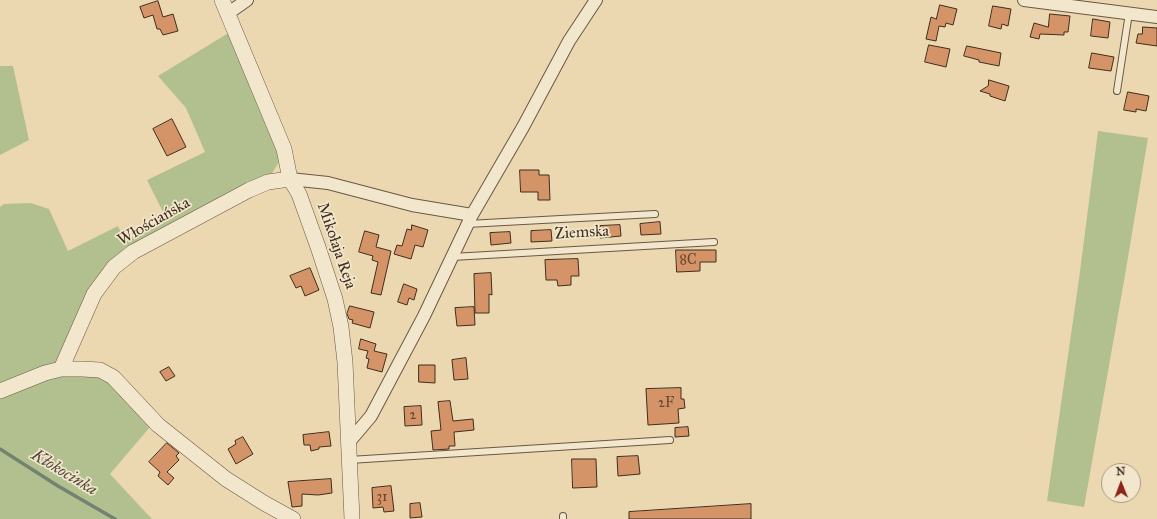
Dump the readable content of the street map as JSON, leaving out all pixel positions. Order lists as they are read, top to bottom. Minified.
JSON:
{"streets":{"street":["Włościańska","Mikołaja Reja"],"lane":["Ziemska"]},"crossings":[["Włościańska","Mikołaja Reja"]],"water":["Kłokocinka"],"house_numbers":["8C","2F","2","31"],"north":"top"}
